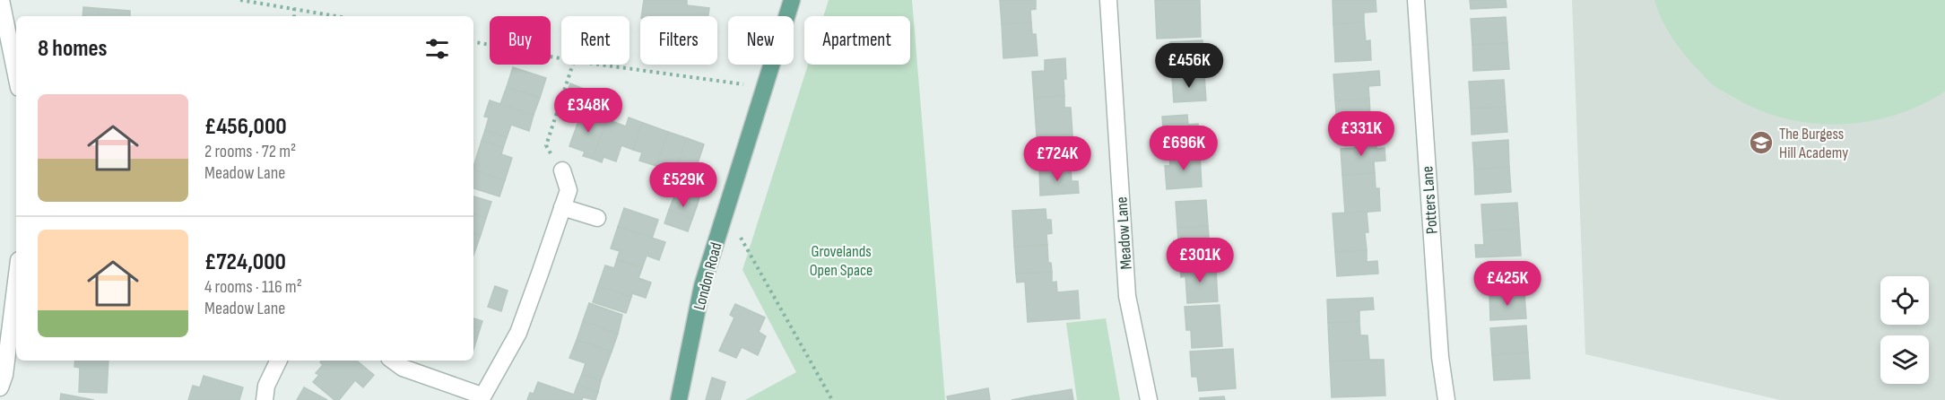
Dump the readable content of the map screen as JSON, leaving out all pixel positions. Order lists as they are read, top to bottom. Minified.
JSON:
{"streets":{"main road":["London Road"],"street":["Potters Lane","Meadow Lane"]},"parks":["Grovelands Open Space"],"places":{"school or university":["The Burgess Hill Academy"]},"page":{"chip":["Buy","Rent","Filters","New","Apartment"],"heading":"8 homes","price":["£456K","£348K","£331K","£696K","£724K","£529K","£301K","£425K"],"list":[{"name":"£456,000","note":"2 rooms · 72 m² · Meadow Lane"},{"name":"£724,000","note":"4 rooms · 116 m² · Meadow Lane"}]}}
